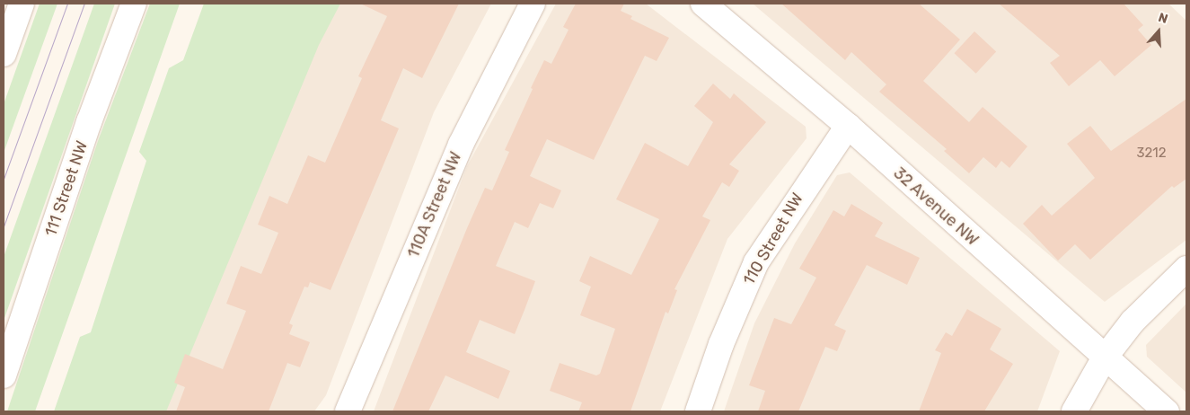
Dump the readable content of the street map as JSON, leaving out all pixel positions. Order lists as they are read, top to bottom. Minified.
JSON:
{"streets":{"street":["111 Street NW","110A Street NW","32 Avenue NW","110 Street NW"]},"crossings":[["32 Avenue NW","110 Street NW"]],"house_numbers":["3212"],"north":"top"}
